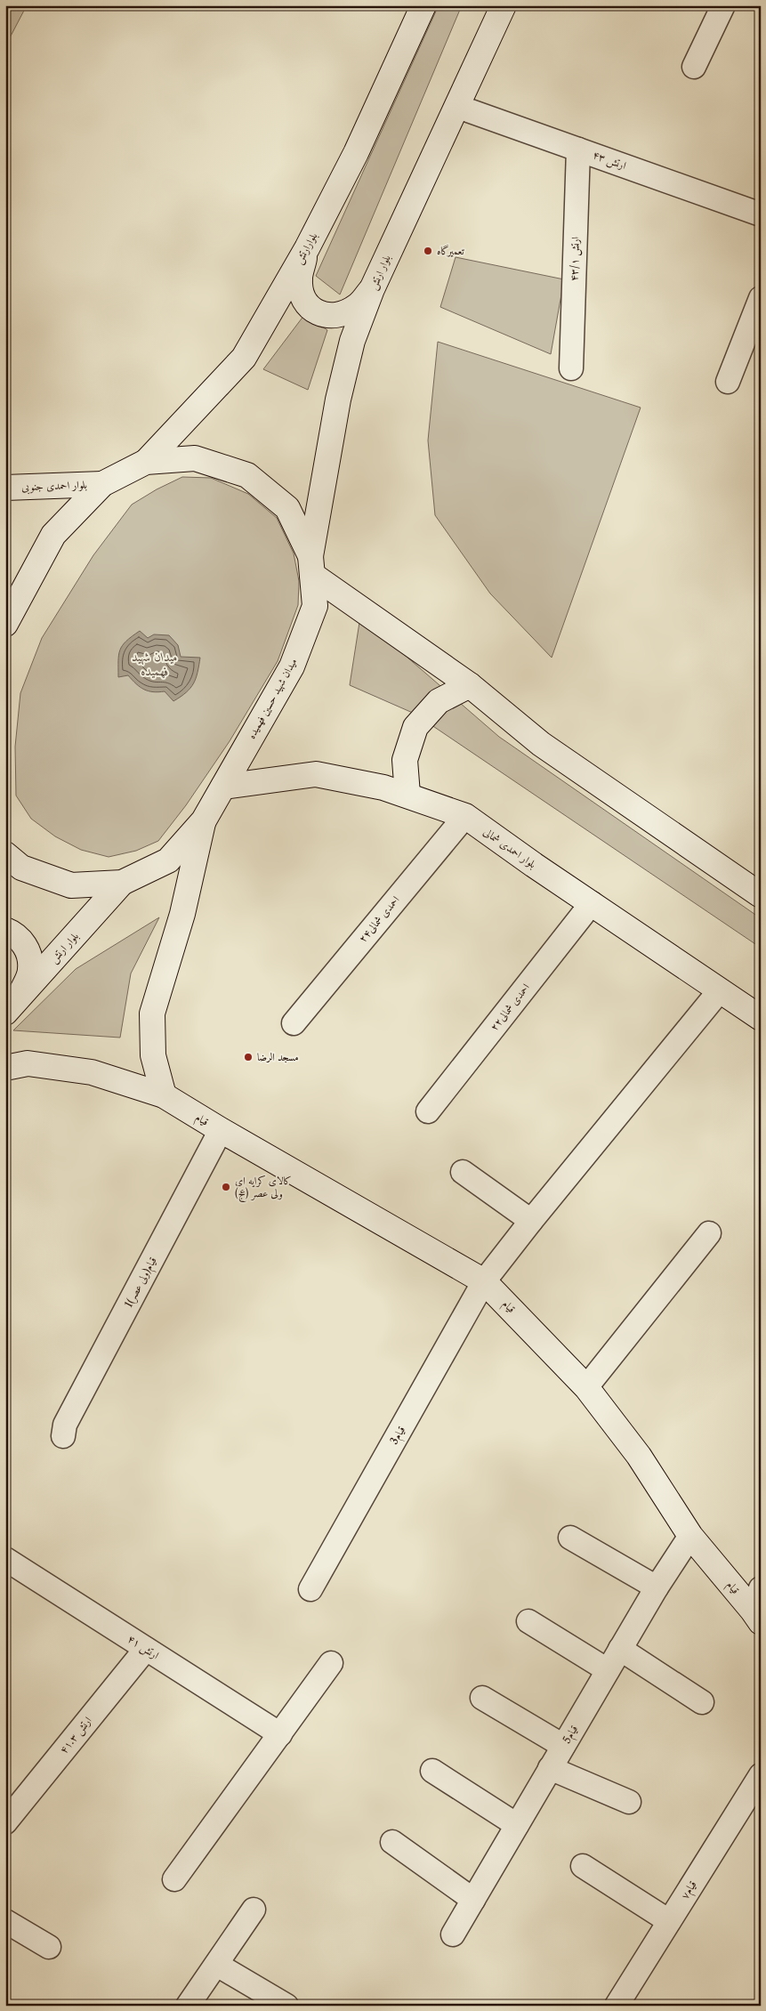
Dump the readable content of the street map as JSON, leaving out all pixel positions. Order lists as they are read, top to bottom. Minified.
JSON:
{"streets":{"main road":["بلوارارتش","بلوار ارتش","بلوار احمدی جنوبی","میدان شهید حسین فهمیده","بلوار احمدی شمالی","قیام"],"street":["ارتش ۴۳","ارتش ۴۳/۱","احمدی شمالی۲۴","احمدی شمالی۲۲","قیام(ولی عصر)1","قیام3","ارتش ۴۱","قیام5","ارتش ۴۱.۳","قیام۷"]},"crossings":[["ارتش ۴۳","ارتش ۴۳/۱"],["ارتش ۴۳","بلوار ارتش"],["بلوارارتش","میدان شهید حسین فهمیده"],["بلوار ارتش","میدان شهید حسین فهمیده"],["بلوار احمدی جنوبی","میدان شهید حسین فهمیده"],["میدان شهید حسین فهمیده","بلوار احمدی شمالی"],["بلوار احمدی شمالی","احمدی شمالی۲۴"],["بلوار احمدی شمالی","احمدی شمالی۲۲"],["بلوار احمدی شمالی","قیام3"],["قیام","قیام(ولی عصر)1"],["قیام","قیام3"],["قیام","قیام5"],["ارتش ۴۱","ارتش ۴۱.۳"]],"water":["میدان شهید فهمیده"],"places":["تعمیرگاه","مسجد الرضا","کالای کرایه ای ولی عصر (عج)"]}
